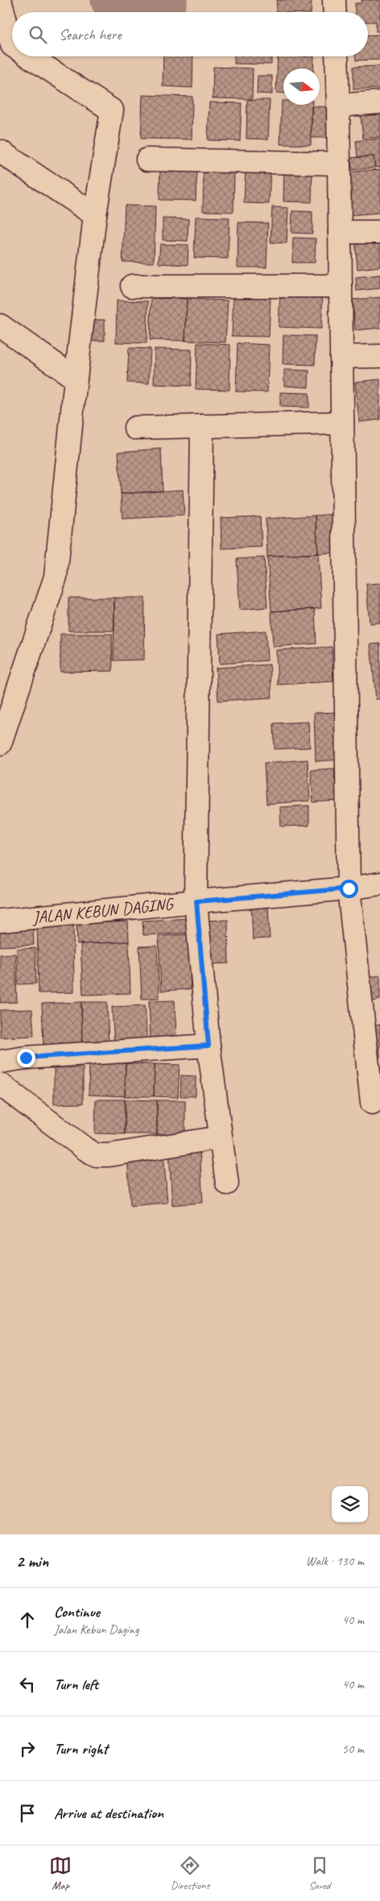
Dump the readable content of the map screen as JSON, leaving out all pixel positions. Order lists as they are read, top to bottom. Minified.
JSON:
{"streets":{"street":["JALAN KEBUN DAGING"]},"north":"right","page":{"search":"Search here","heading":["2 min","Walk · 130 m"],"list":[["Continue","Jalan Kebun Daging","40 m"],["Turn left","40 m"],["Turn right","50 m"],"Arrive at destination"],"nav":["Map","Directions","Saved"]}}
